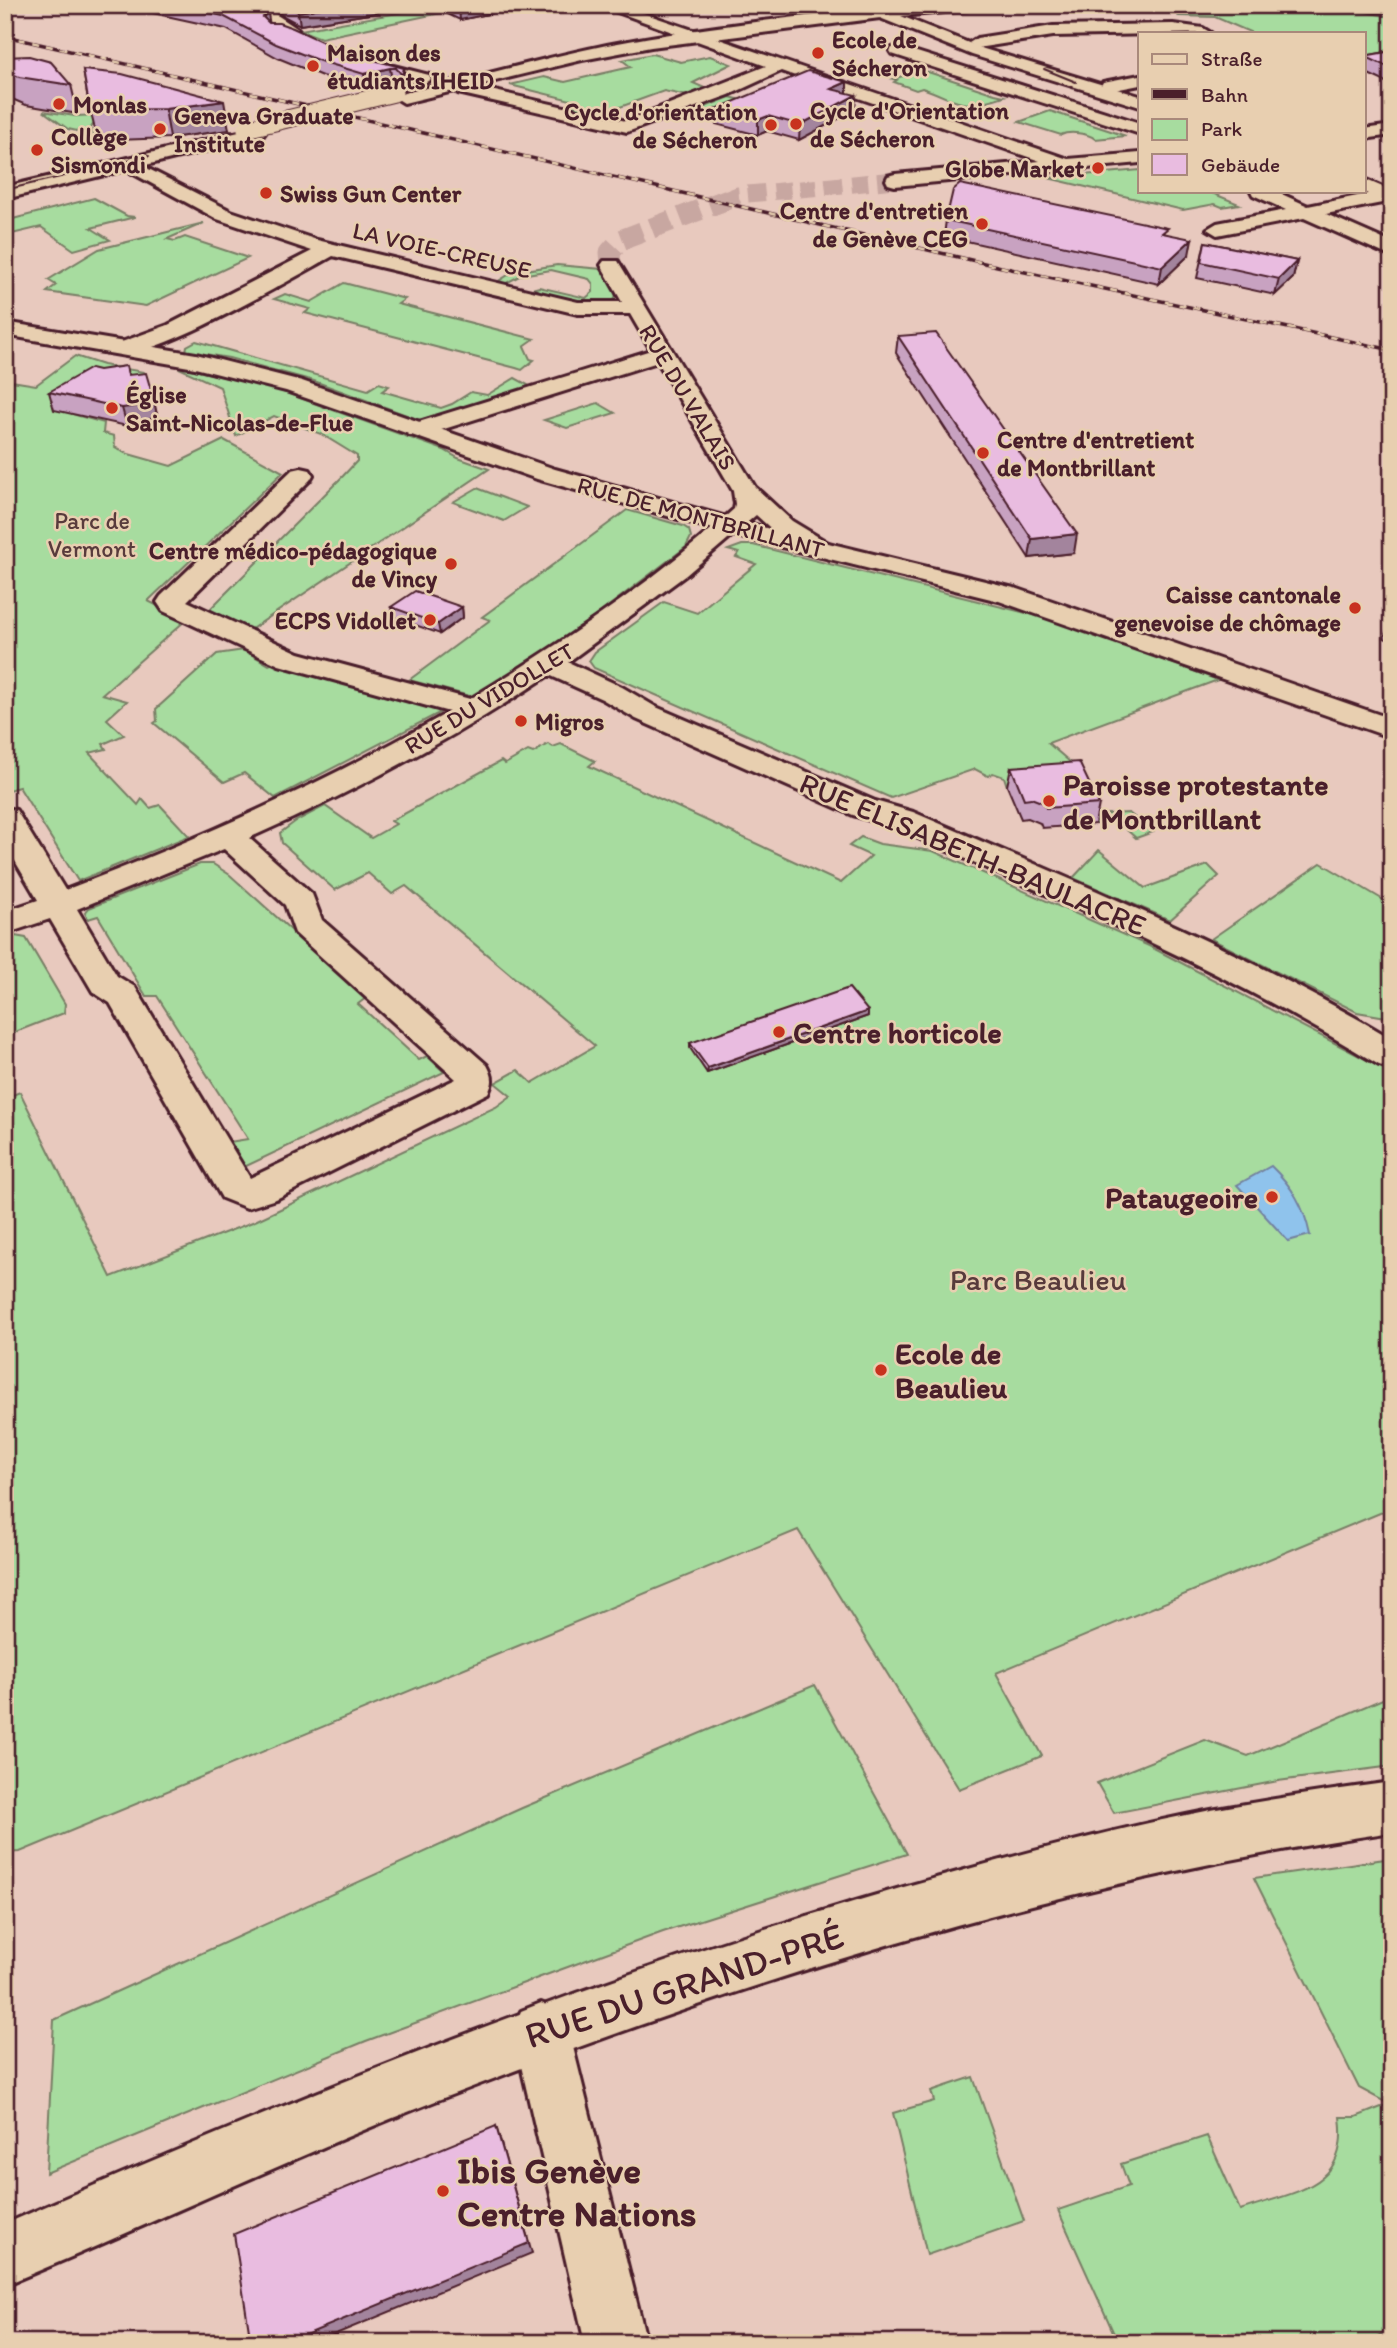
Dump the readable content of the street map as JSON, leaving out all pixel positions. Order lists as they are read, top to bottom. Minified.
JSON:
{"streets":{"street":["LA VOIE-CREUSE","RUE DU VALAIS","RUE DE MONTBRILLANT","RUE DU VIDOLLET","RUE ELISABETH-BAULACRE","RUE DU GRAND-PRÉ"]},"crossings":[["LA VOIE-CREUSE","RUE DU VALAIS"],["RUE DU VALAIS","RUE DE MONTBRILLANT"],["RUE DU VALAIS","RUE DU VIDOLLET"],["RUE DE MONTBRILLANT","RUE DU VIDOLLET"],["RUE DU VIDOLLET","RUE ELISABETH-BAULACRE"]],"parks":["Parc de Vermont","Parc Beaulieu"],"places":["Ecole de Sécheron","Maison des étudiants IHEID","Monlas","Cycle d'Orientation de Sécheron","Cycle d'orientation de Sécheron","Geneva Graduate Institute","Collège Sismondi","Globe Market","Swiss Gun Center","Centre d'entretien de Genève CEG","Église Saint-Nicolas-de-Flue","Centre d'entretient de Montbrillant","Centre médico-pédagogique de Vincy","Caisse cantonale genevoise de chômage","ECPS Vidollet","Migros","Paroisse protestante de Montbrillant","Centre horticole","Pataugeoire","Ecole de Beaulieu","Ibis Genève Centre Nations"],"legend":["Straße","Bahn","Park","Gebäude"]}
